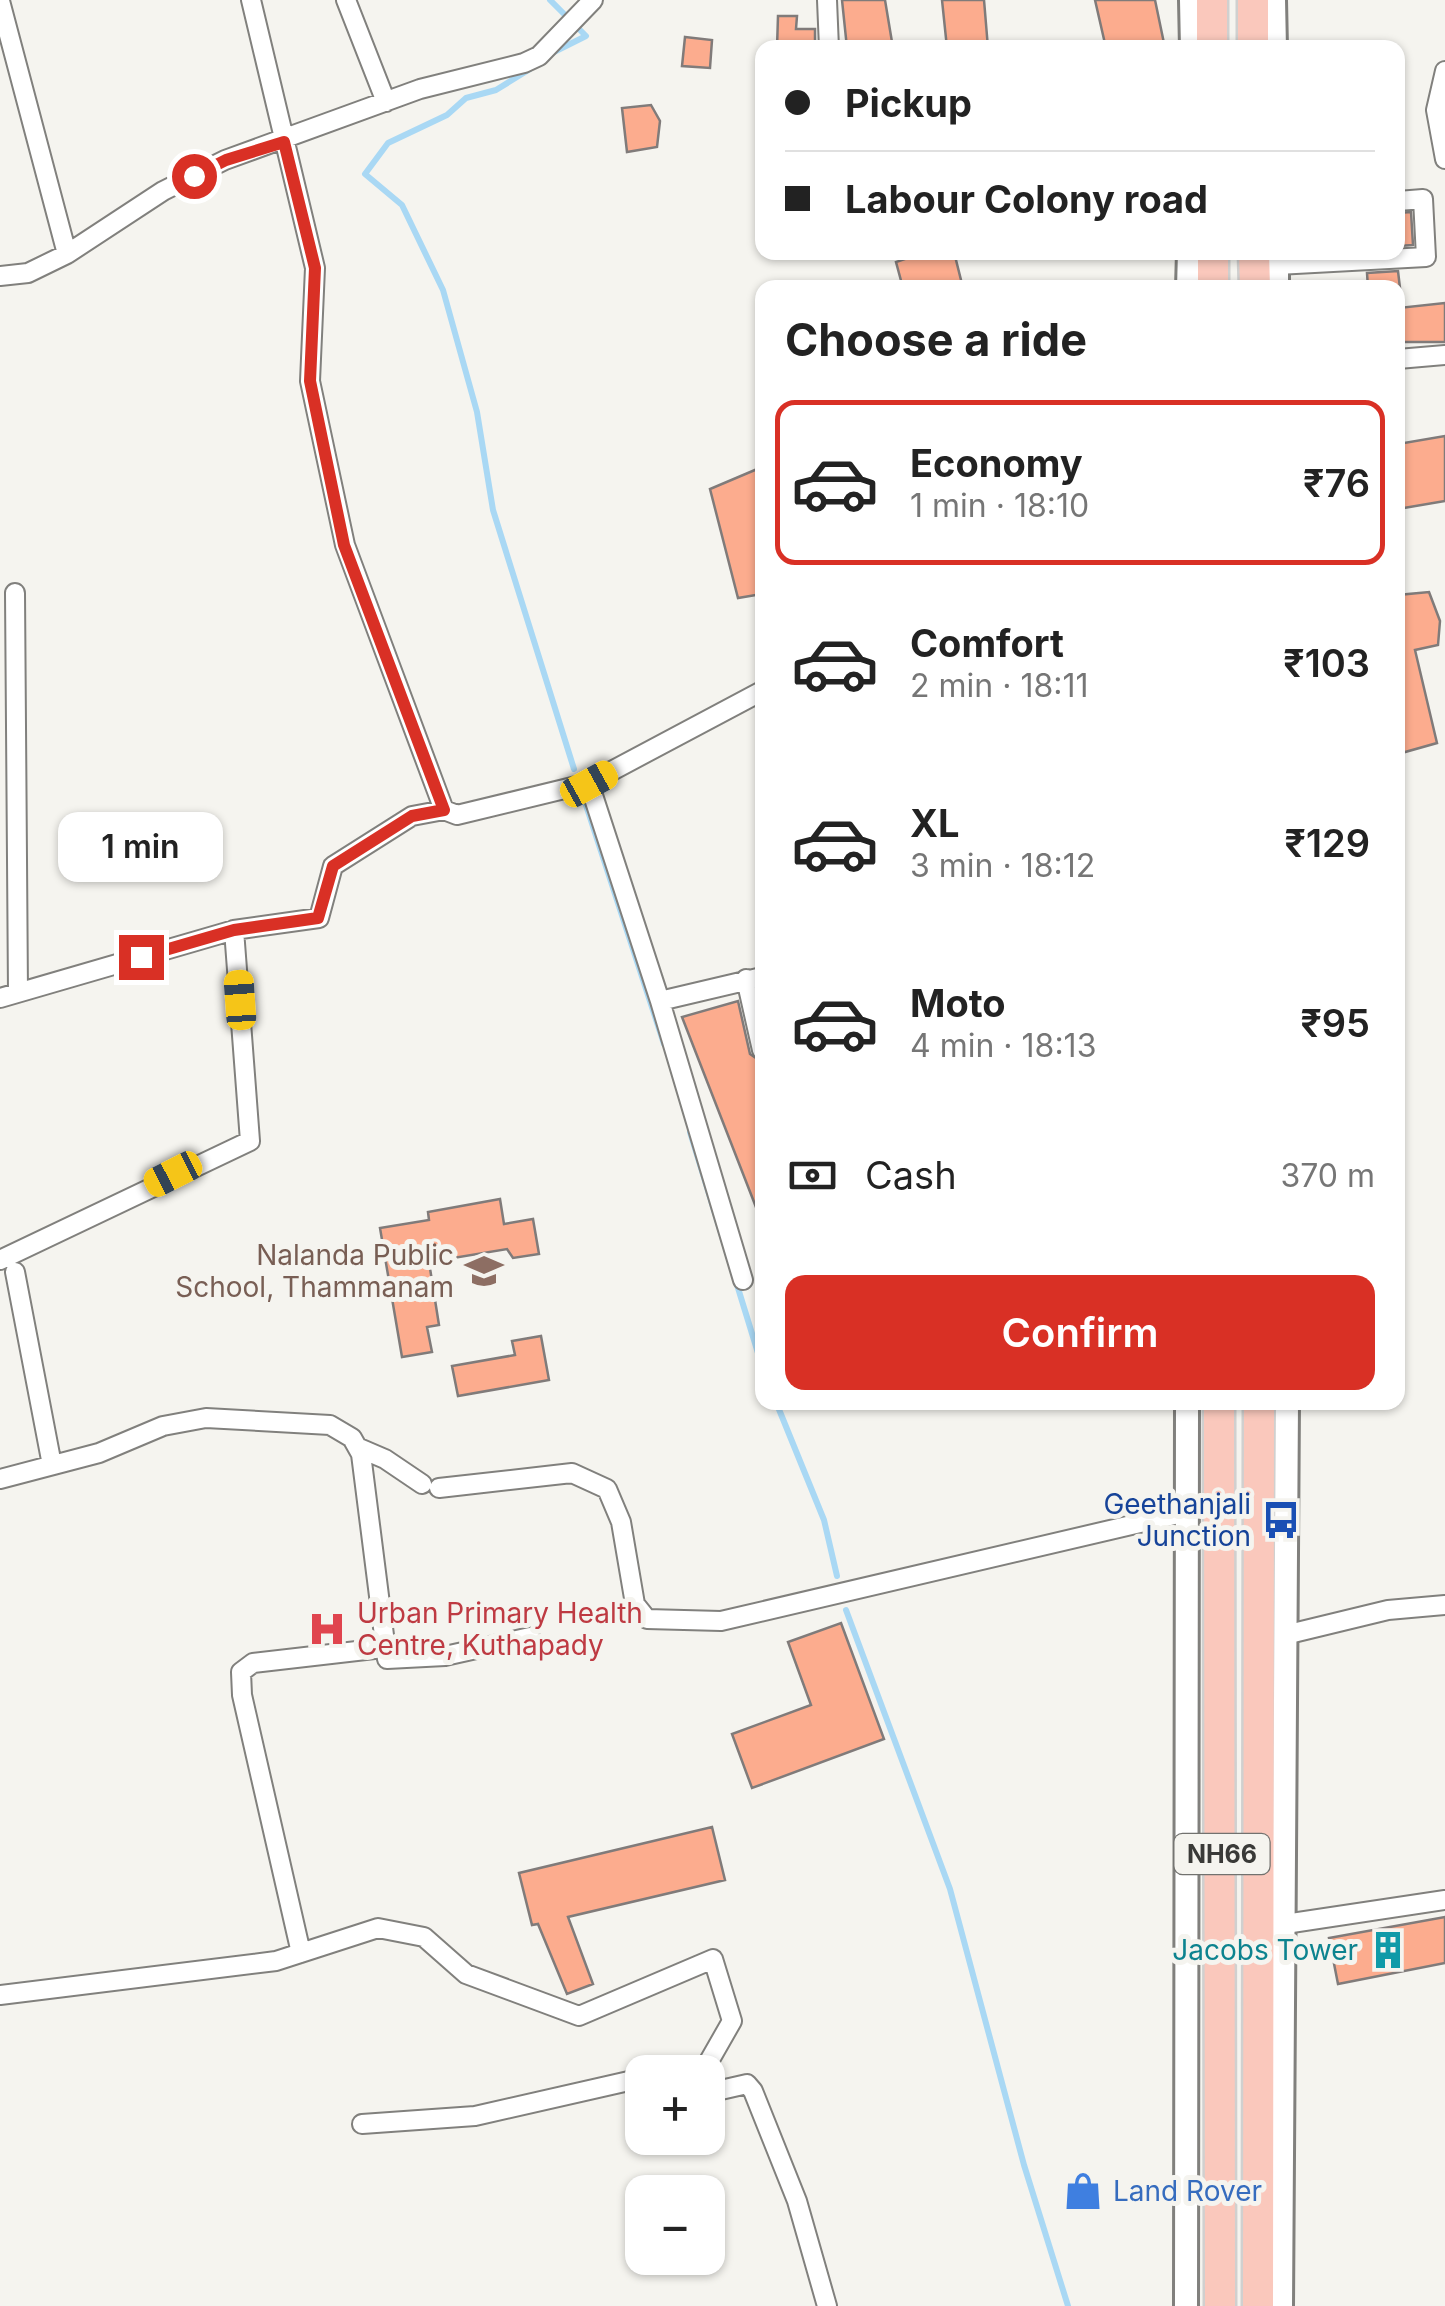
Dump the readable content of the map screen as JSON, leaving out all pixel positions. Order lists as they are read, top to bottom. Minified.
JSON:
{"streets":{"highway":["NH66"]},"places":{"school or university":["Nalanda Public School, Thammanam"],"bus stop":["Geethanjali Junction"],"hospital":["Urban Primary Health Centre, Kuthapady"],"building":["Jacobs Tower"],"shop":["Land Rover"]},"page":{"banner":["Pickup","Labour Colony road"],"heading":"Choose a ride","list":[{"name":"Economy","note":"1 min · 18:10","value":"₹76"},{"name":"Comfort","note":"2 min · 18:11","value":"₹103"},{"name":"XL","note":"3 min · 18:12","value":"₹129"},{"name":"Moto","note":"4 min · 18:13","value":"₹95"}],"bubble":"1 min","pay":["Cash","370 m"],"buttons":"Confirm","map_buttons":["+","−"]}}
